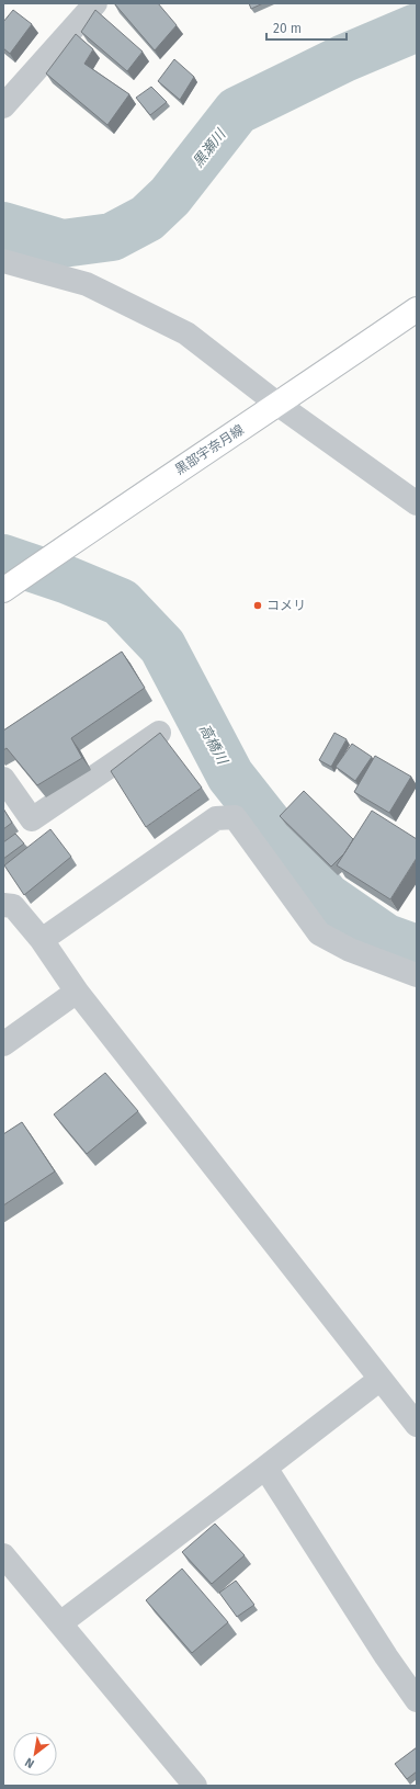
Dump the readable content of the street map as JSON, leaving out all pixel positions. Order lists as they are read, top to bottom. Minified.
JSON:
{"streets":{"main road":["黒部宇奈月線"]},"water":["黒瀬川","高橋川"],"places":["コメリ"],"scale_bar":"20 m","north":"bottom left"}
